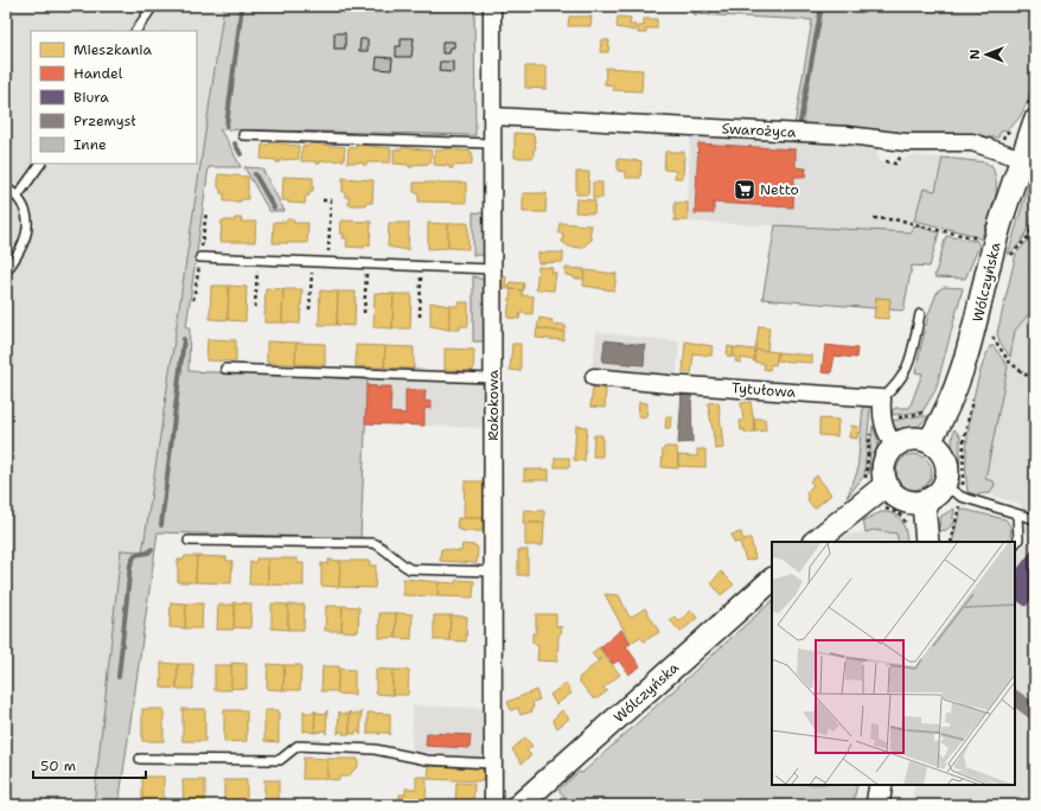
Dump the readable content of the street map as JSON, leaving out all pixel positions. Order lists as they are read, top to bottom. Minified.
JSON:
{"streets":{"main road":["Wólczyńska"],"street":["Swarożyca","Tytułowa","Rokokowa"]},"crossings":[["Swarożyca","Wólczyńska"],["Swarożyca","Rokokowa"]],"places":{"supermarket":["Netto"]},"legend":["Mieszkania","Handel","Biura","Przemysł","Inne"],"scale_bar":"50 m","north":"left"}
